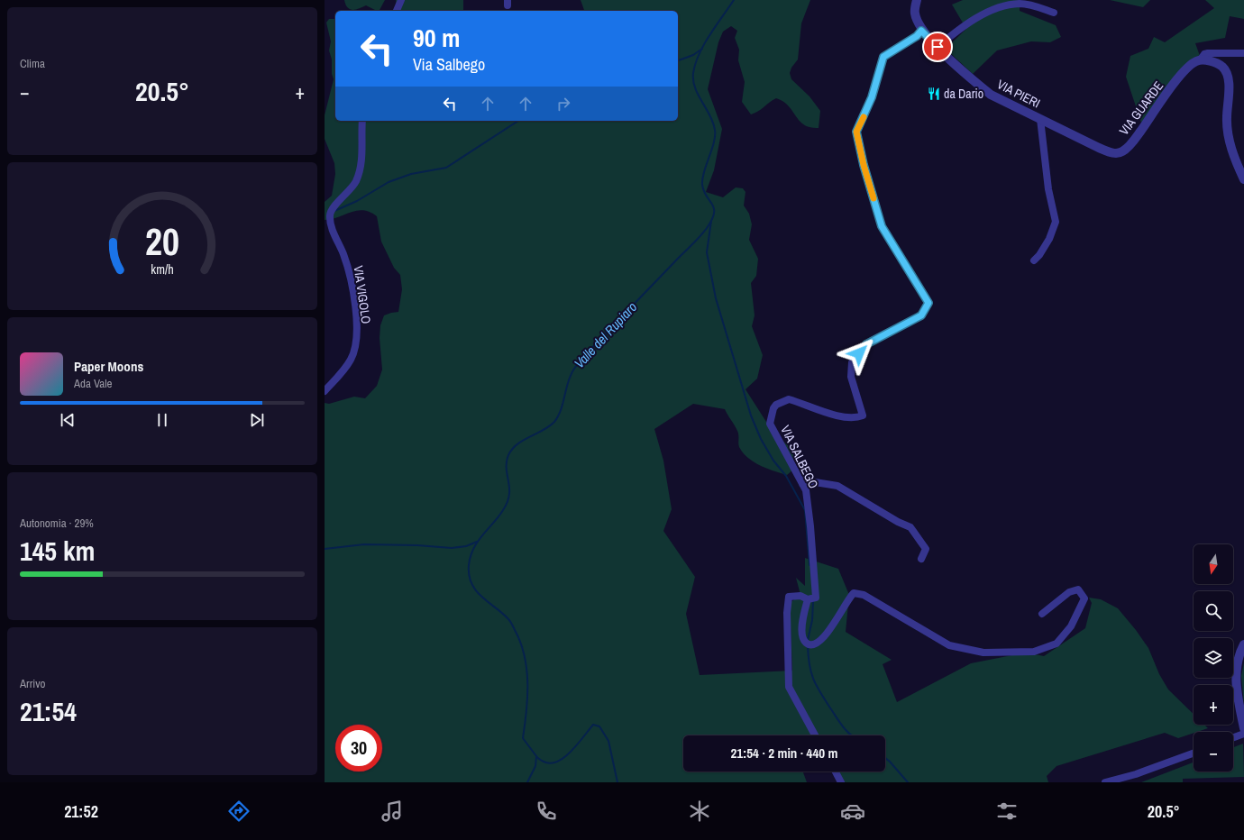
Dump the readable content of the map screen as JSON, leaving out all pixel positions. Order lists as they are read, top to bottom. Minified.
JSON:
{"streets":{"street":["VIA PIERI","VIA GUARDE","VIA VIGOLO","VIA SALBEGO"]},"crossings":[["VIA PIERI","VIA GUARDE"],["VIA PIERI","VIA SALBEGO"]],"water":["Valle del Rupiaro"],"places":{"restaurant":["da Dario"]},"north":"bottom","page":{"tile":["Clima",["Autonomia · 29%","145 km"],["Arrivo","21:54"]],"turn":["90 m","Via Salbego"],"heat":["−","20.5°","+"],"song":["Paper Moons","Ada Vale"],"map_buttons":["+","−"],"limit":"30","trip":"21:54 · 2 min · 440 m","tabs":["21:52","20.5°"],"gauge":["20","km/h"]}}
